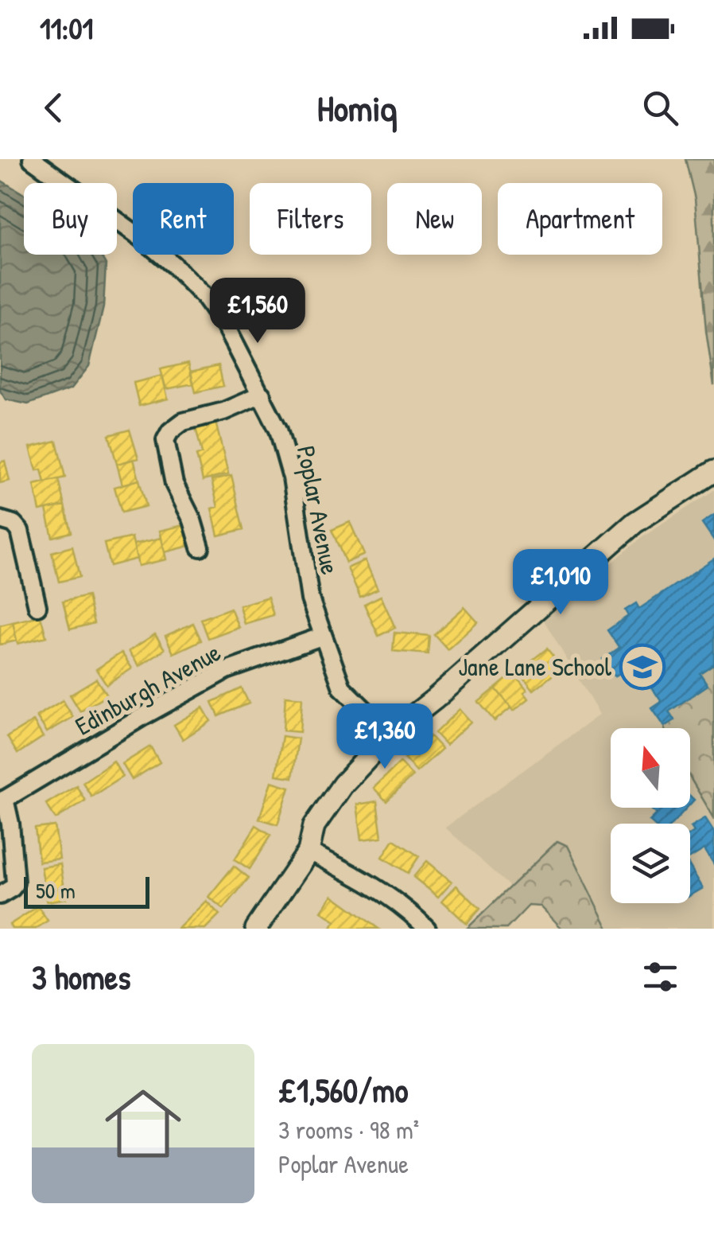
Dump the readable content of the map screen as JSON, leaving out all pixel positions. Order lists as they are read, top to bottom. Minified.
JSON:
{"streets":{"street":["Poplar Avenue","Edinburgh Avenue"]},"crossings":[["Poplar Avenue","Edinburgh Avenue"]],"places":{"school or university":["Jane Lane School"]},"scale_bar":"50 m","north":"top","page":{"status":"11:01","header":"Homiq","chip":["Buy","Rent","Filters","New","Apartment"],"price":["£1,560","£1,010","£1,360"],"scale":"50 m","heading":"3 homes","list":[{"name":"£1,560/mo","note":"3 rooms · 98 m² · Poplar Avenue"}]}}
